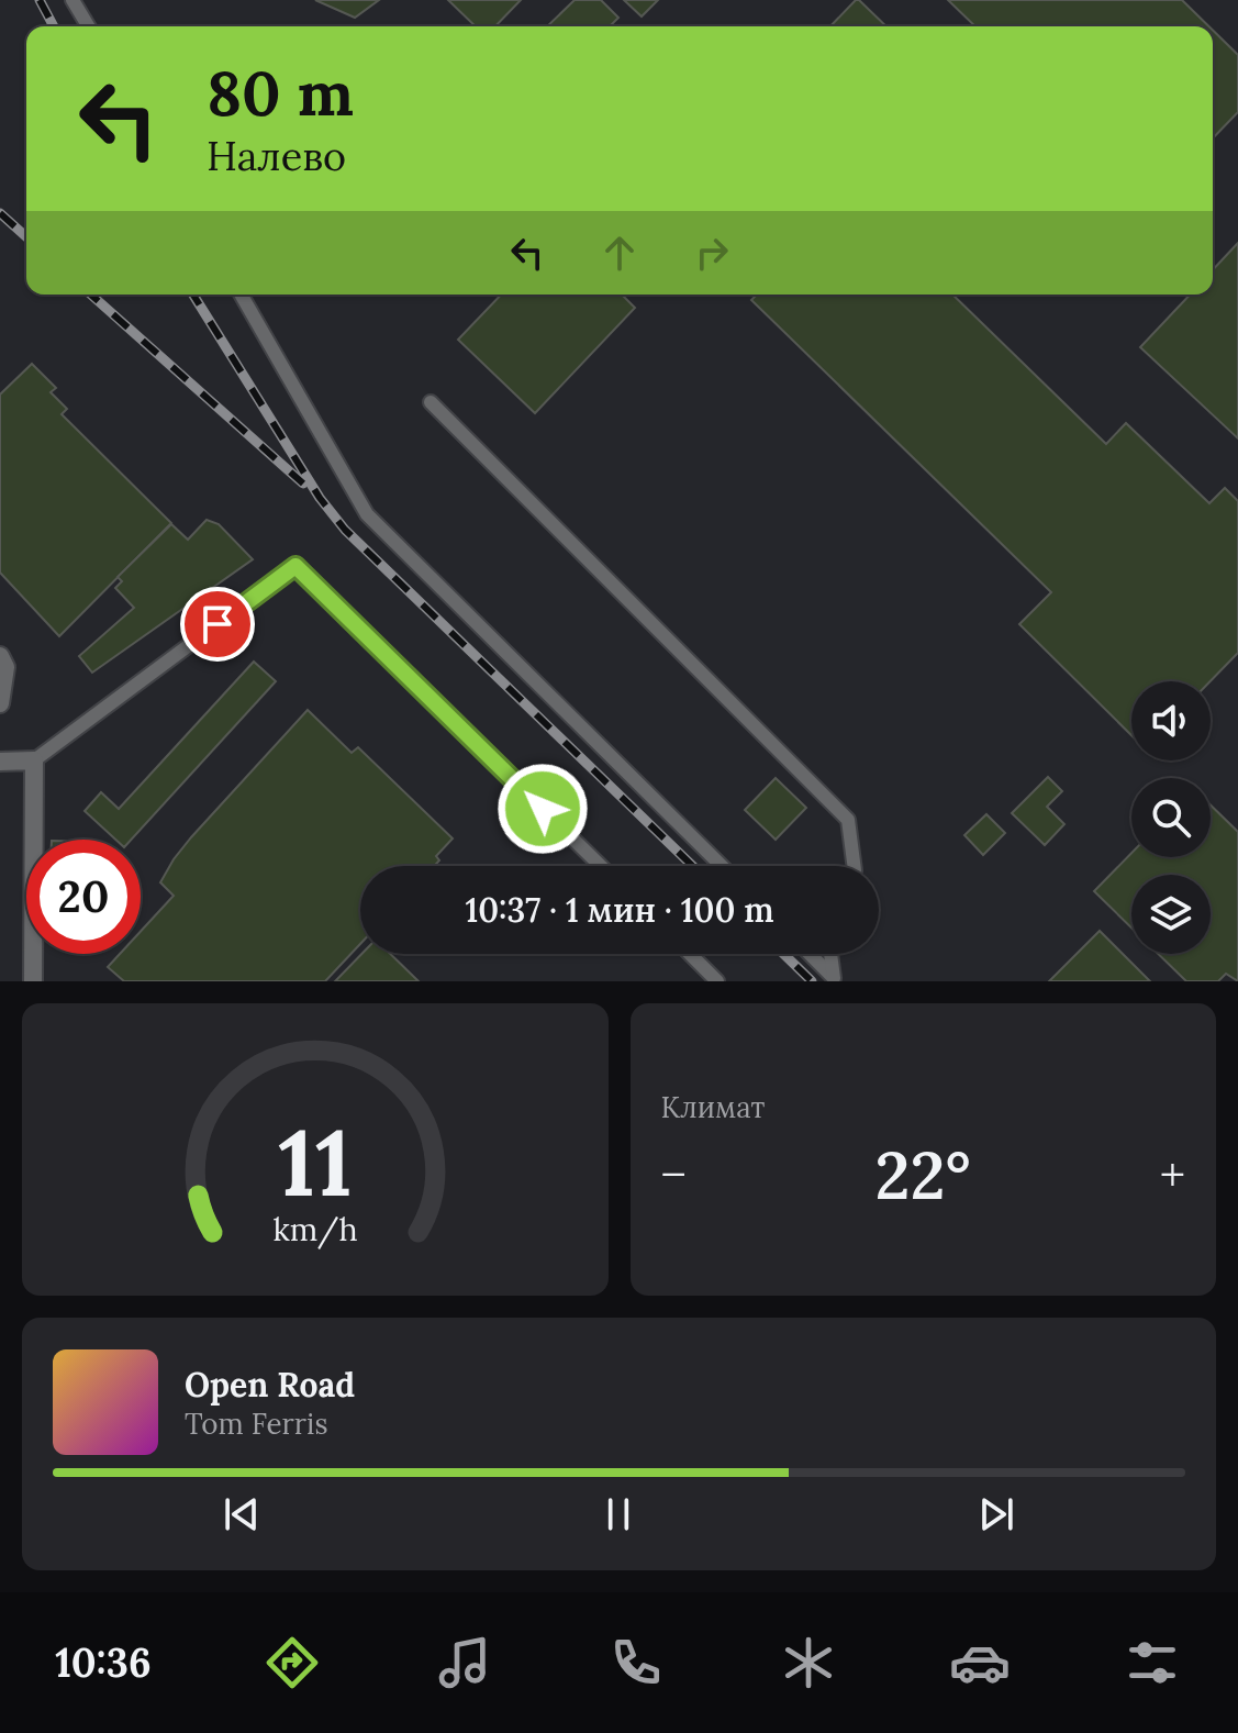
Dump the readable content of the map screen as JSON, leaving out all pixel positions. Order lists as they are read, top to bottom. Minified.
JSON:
{"page":{"turn":["80 m","Налево"],"limit":"20","trip":"10:37 · 1 мин · 100 m","tile":"Климат","heat":["−","22°","+"],"song":["Open Road","Tom Ferris"],"tabs":"10:36","gauge":["11","km/h"]}}
